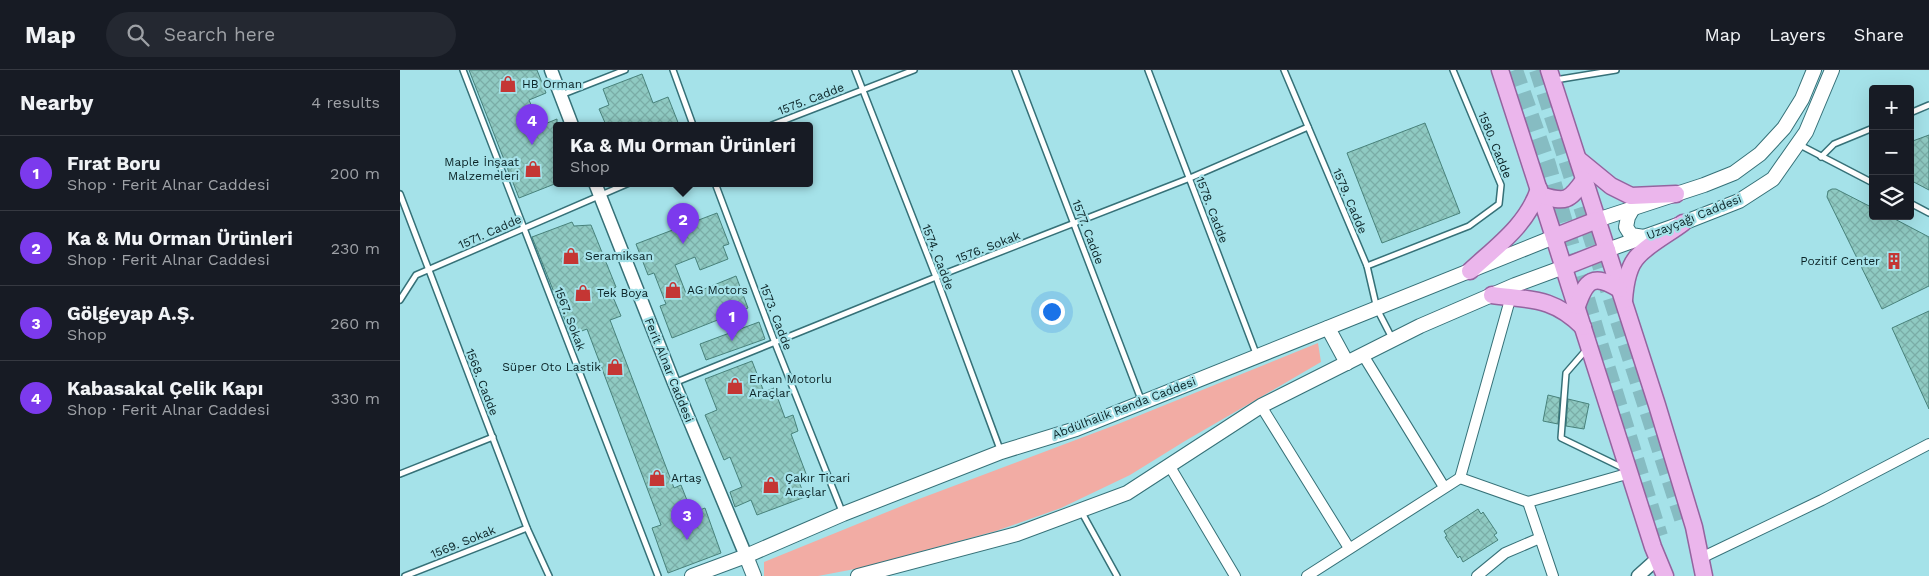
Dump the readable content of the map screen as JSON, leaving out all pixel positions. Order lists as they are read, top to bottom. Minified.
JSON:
{"streets":{"main road":["Uzayçağı Caddesi","Abdülhalik Renda Caddesi"],"street":["Ferit Alnar Caddesi"],"lane":["1575. Cadde","1580. Cadde","1579. Cadde","1578. Cadde","1571. Cadde","1577. Cadde","1576. Sokak","1574. Cadde","1573. Cadde","1567. Sokak","1568. Cadde","1569. Sokak"]},"crossings":[["1575. Cadde","1574. Cadde"],["1580. Cadde","1579. Cadde"],["1579. Cadde","1576. Sokak"],["1579. Cadde","Abdülhalik Renda Caddesi"],["1578. Cadde","1576. Sokak"],["1578. Cadde","Abdülhalik Renda Caddesi"],["1571. Cadde","1567. Sokak"],["1571. Cadde","Ferit Alnar Caddesi"],["1571. Cadde","1568. Cadde"],["1577. Cadde","1576. Sokak"],["1577. Cadde","Abdülhalik Renda Caddesi"],["1576. Sokak","1574. Cadde"],["1576. Sokak","1573. Cadde"],["1576. Sokak","Ferit Alnar Caddesi"],["1574. Cadde","Abdülhalik Renda Caddesi"],["1573. Cadde","Abdülhalik Renda Caddesi"],["Ferit Alnar Caddesi","Abdülhalik Renda Caddesi"],["1568. Cadde","1569. Sokak"]],"places":{"shop":["HB Orman","Maple İnşaat Malzemeleri","Seramiksan","AG Motors","Tek Boya","Süper Oto Lastik","Erkan Motorlu Araçlar","Artaş","Çakır Ticari Araçlar"],"building":["Pozitif Center"]},"page":{"header":"Map","search":"Search here","nav":["Map","Layers","Share"],"heading":["Nearby","4 results"],"map_buttons":["+","−"],"pins":["4","2","1","3"],"popup":["Ka & Mu Orman Ürünleri","Shop"],"list":[{"mark":"1","name":"Fırat Boru","note":"Shop · Ferit Alnar Caddesi","value":"200 m"},{"mark":"2","name":"Ka & Mu Orman Ürünleri","note":"Shop · Ferit Alnar Caddesi","value":"230 m"},{"mark":"3","name":"Gölgeyap A.Ş.","note":"Shop","value":"260 m"},{"mark":"4","name":"Kabasakal Çelik Kapı","note":"Shop · Ferit Alnar Caddesi","value":"330 m"}]}}
